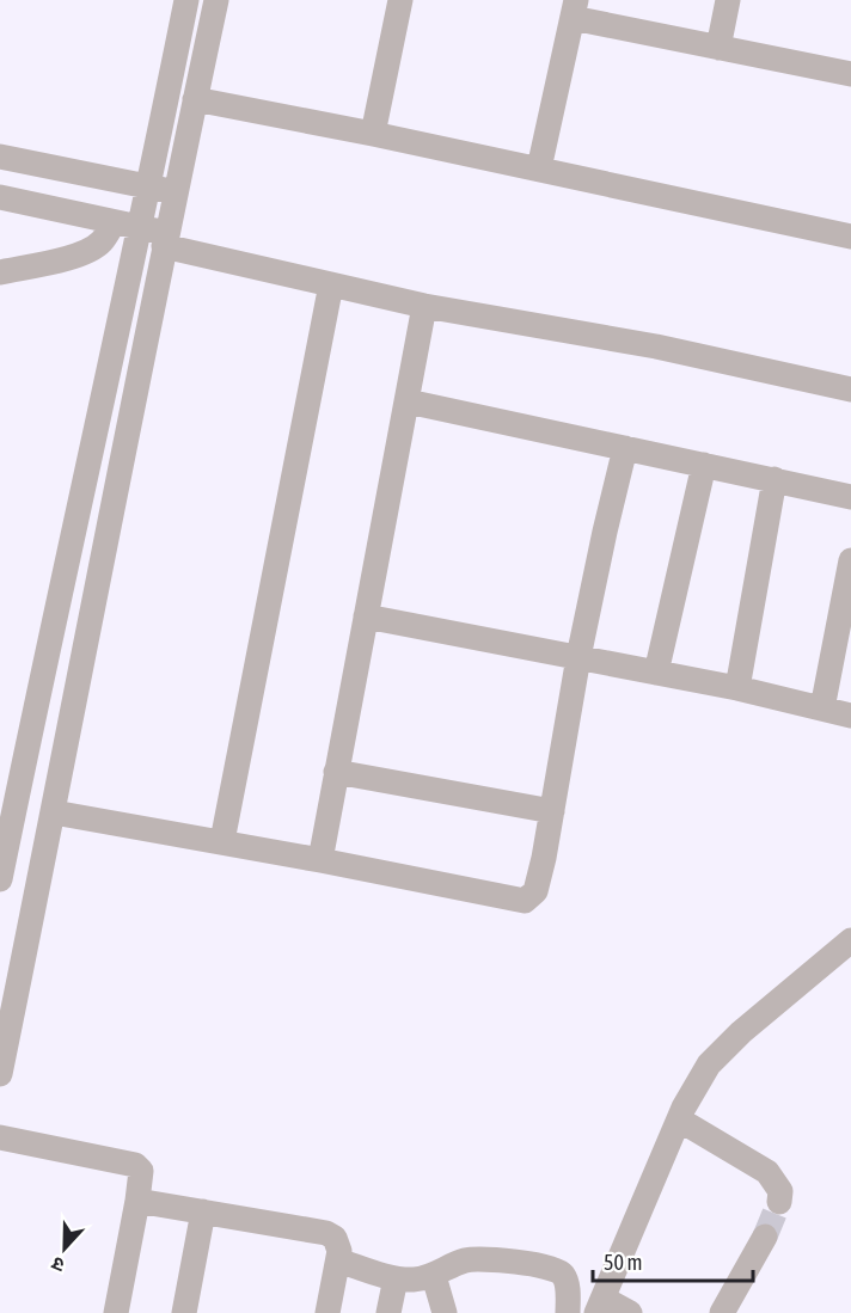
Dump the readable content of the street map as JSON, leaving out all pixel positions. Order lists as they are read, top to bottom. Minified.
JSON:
{"scale_bar":"50 m","north":"bottom"}
